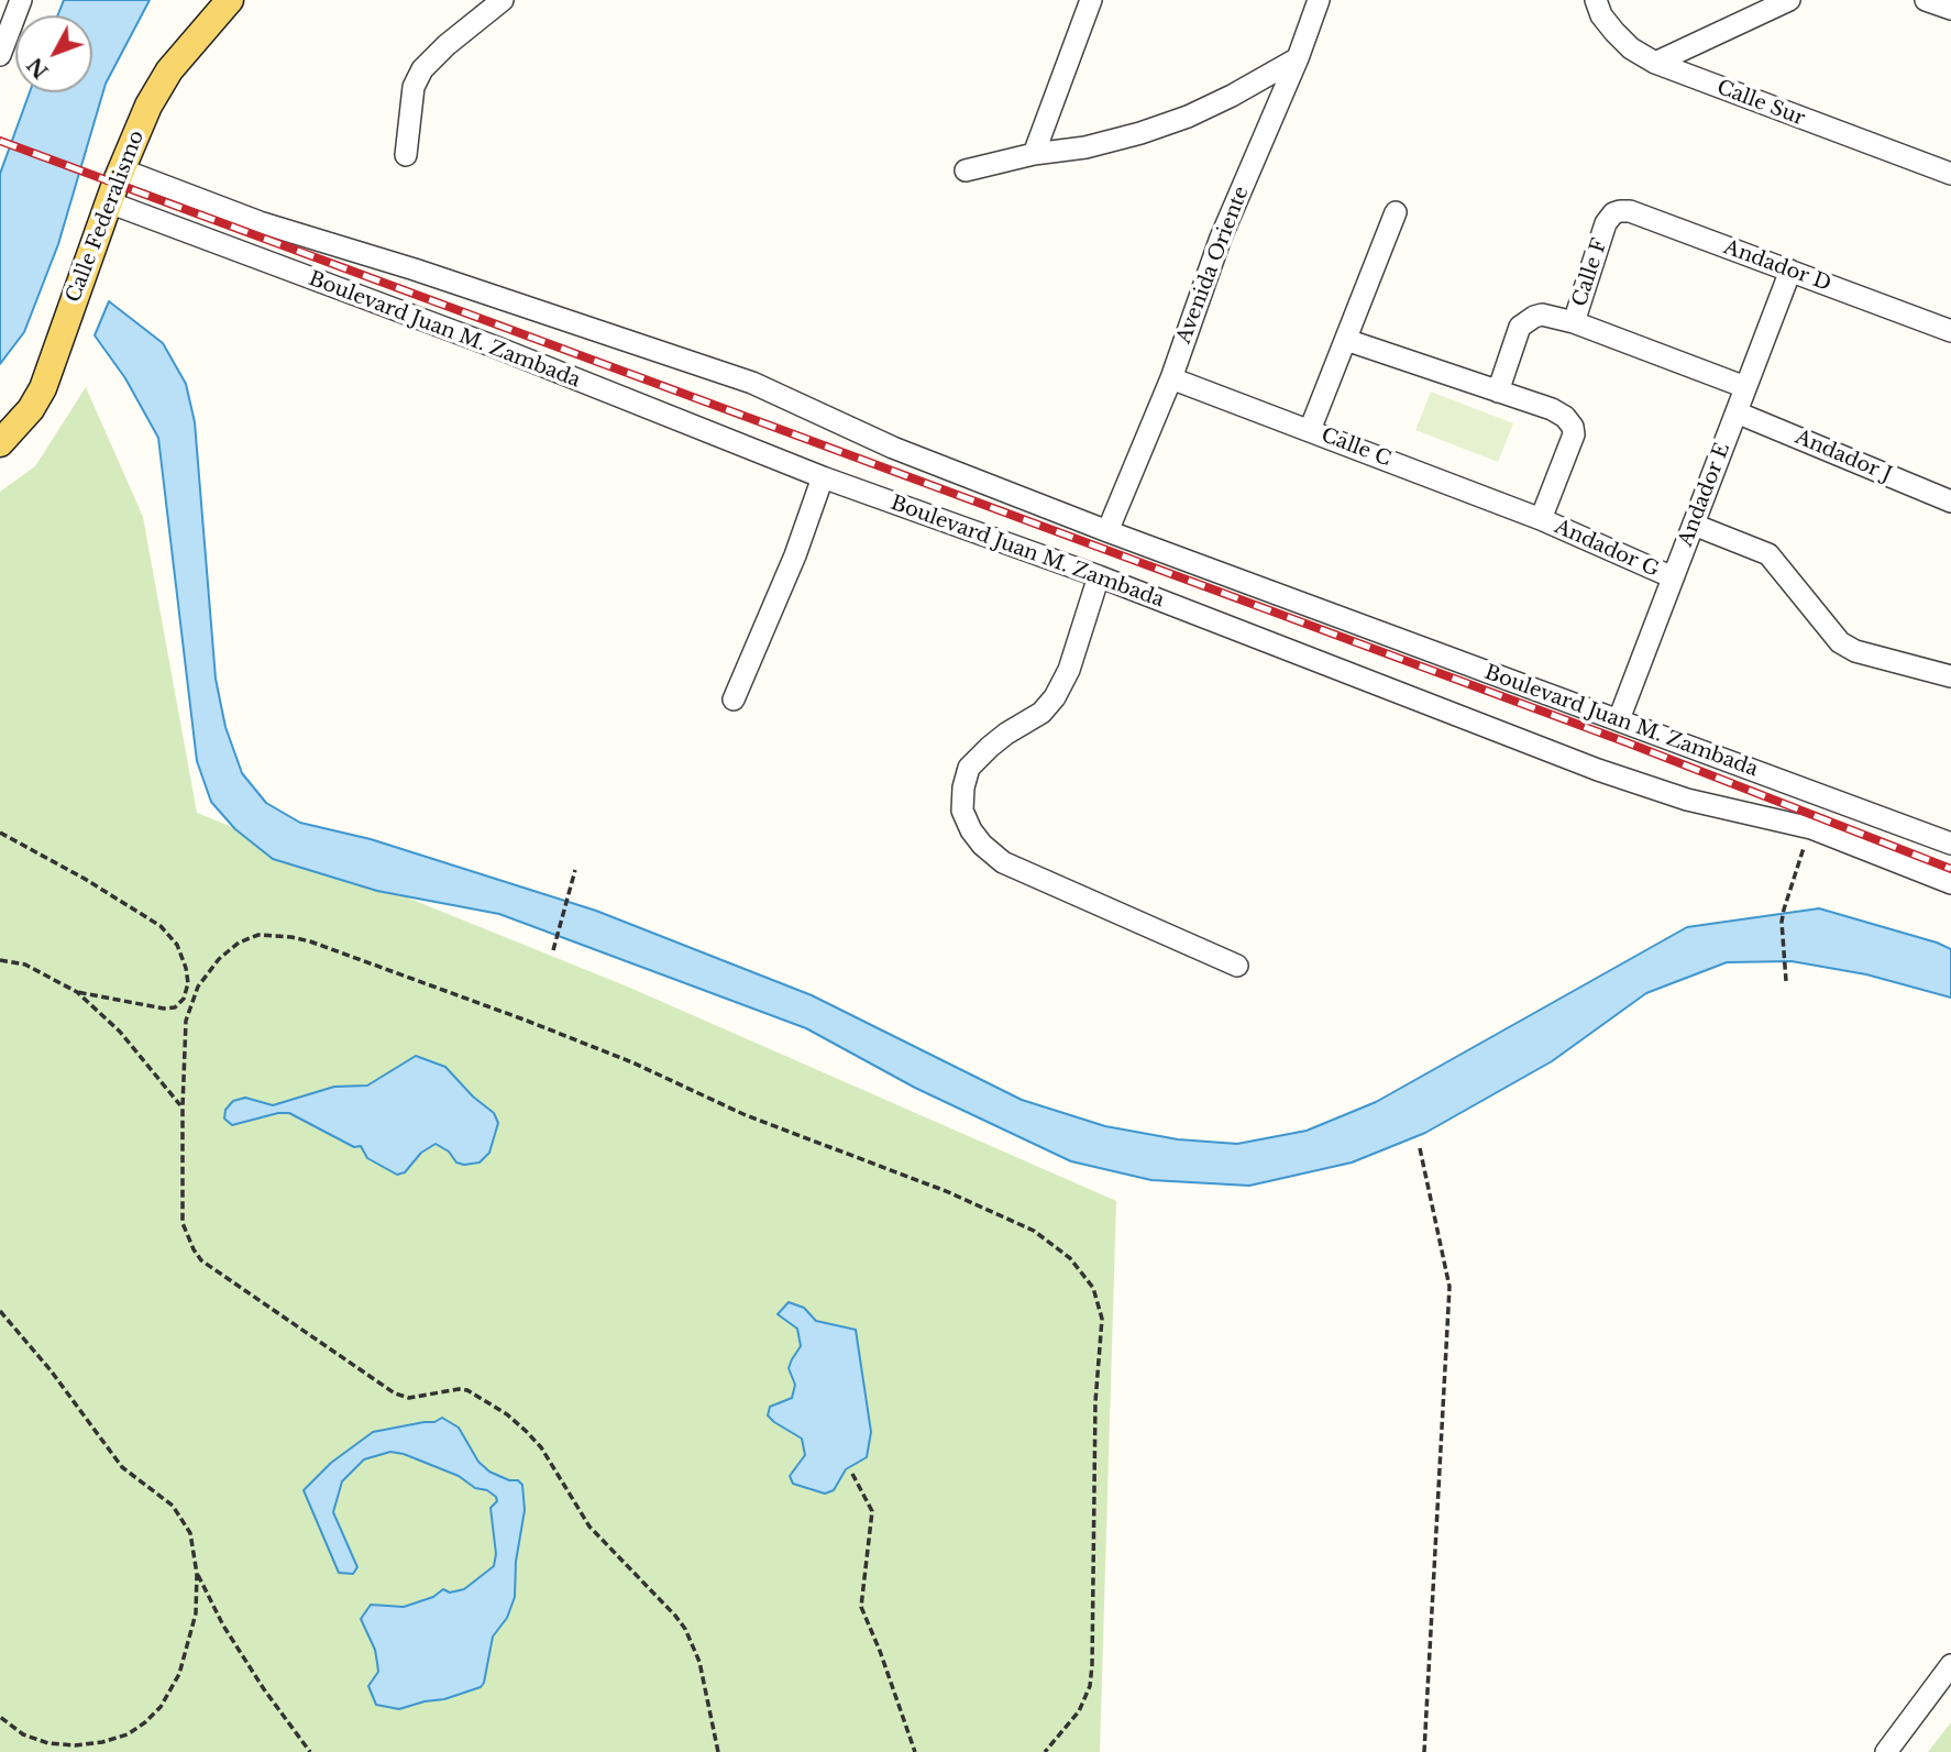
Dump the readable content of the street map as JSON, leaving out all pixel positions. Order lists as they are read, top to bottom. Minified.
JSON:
{"streets":{"main road":["Calle Federalismo"],"street":["Calle Sur","Avenida Oriente","Andador D","Calle F","Boulevard Juan M. Zambada","Calle C","Andador J","Andador E","Andador G"]},"crossings":[["Calle Federalismo","Boulevard Juan M. Zambada"],["Avenida Oriente","Boulevard Juan M. Zambada"],["Avenida Oriente","Calle C"],["Andador D","Calle F"],["Andador D","Andador E"],["Boulevard Juan M. Zambada","Andador E"],["Calle C","Andador G"],["Andador J","Andador E"],["Andador E","Andador G"]],"north":"bottom left"}
